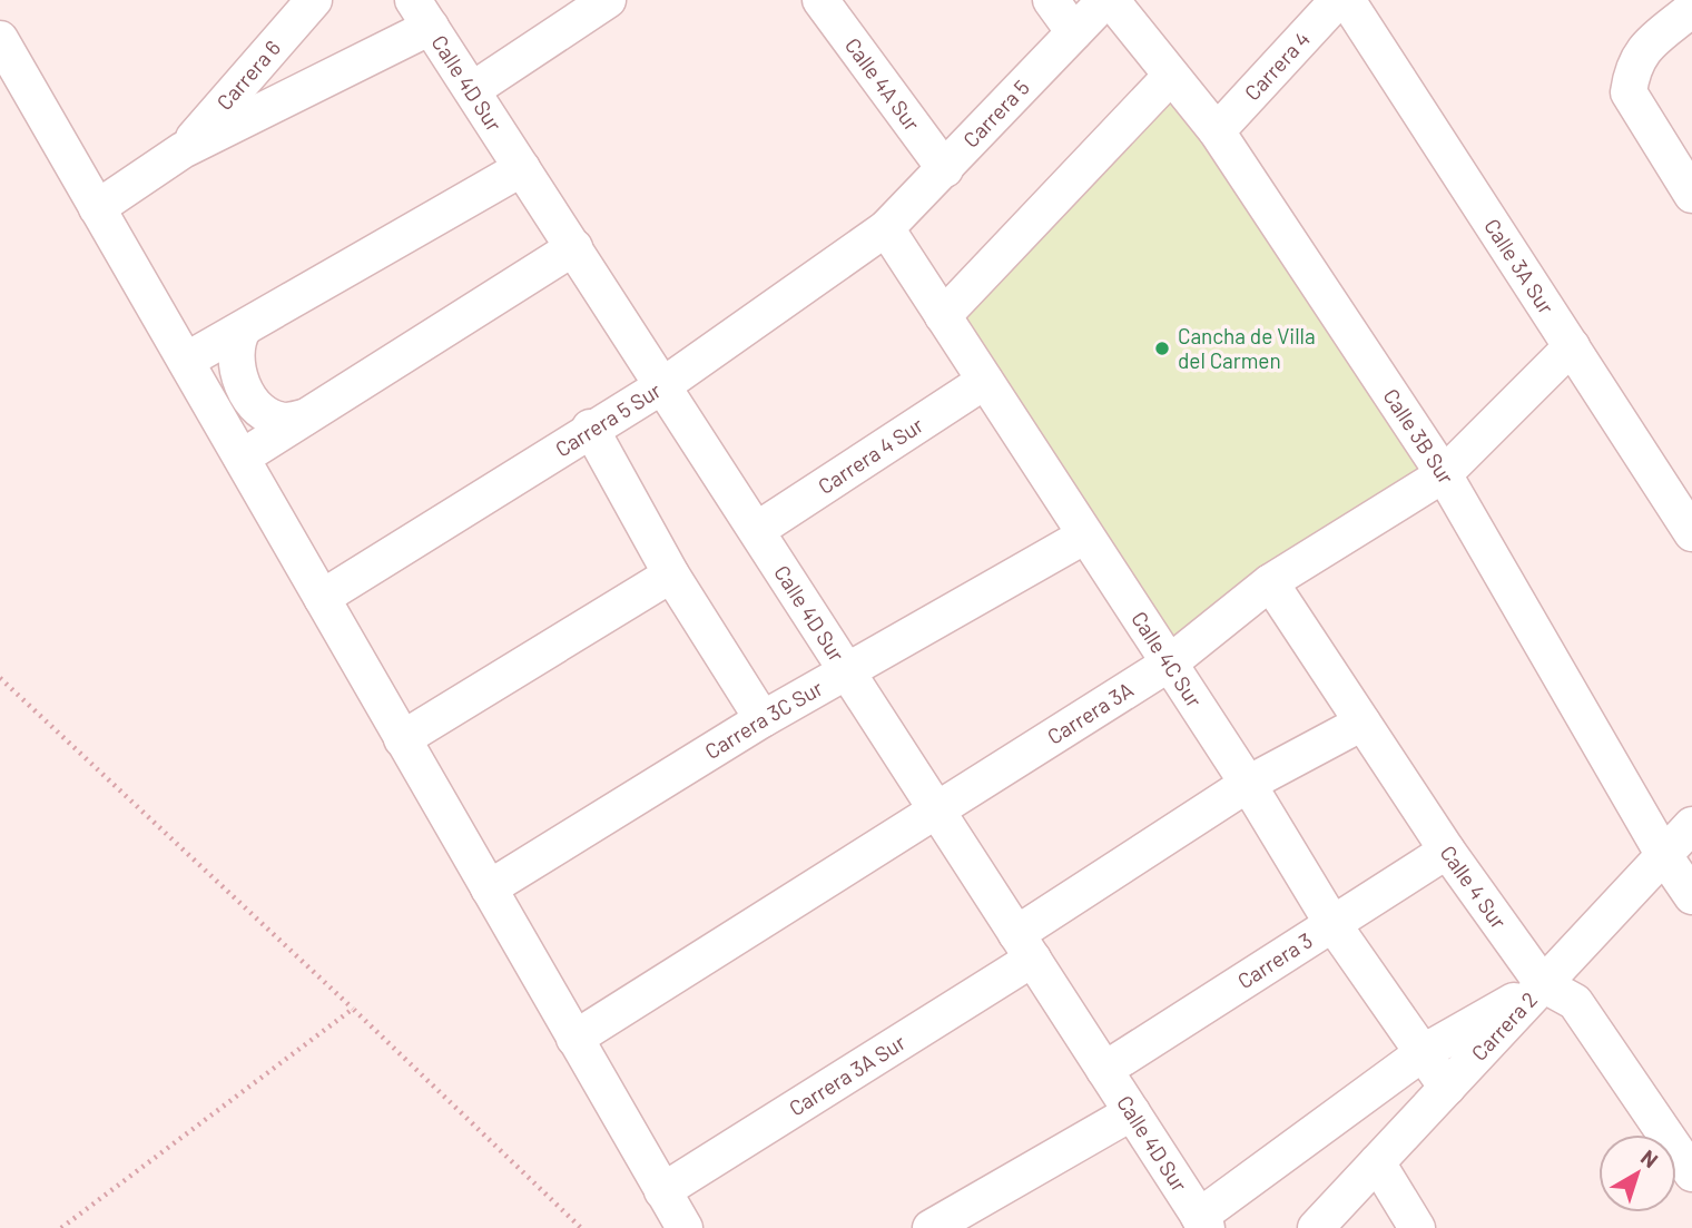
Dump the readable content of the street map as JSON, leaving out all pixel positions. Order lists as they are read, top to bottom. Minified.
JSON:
{"streets":{"street":["Carrera 4","Carrera 6","Calle 4D Sur","Calle 4A Sur","Carrera 5","Calle 3A Sur","Carrera 5 Sur","Calle 3B Sur","Carrera 4 Sur","Calle 4C Sur","Carrera 3A","Carrera 3C Sur","Calle 4 Sur","Carrera 3","Carrera 2","Carrera 3A Sur"]},"crossings":[["Carrera 4","Calle 3B Sur"],["Calle 4D Sur","Carrera 5 Sur"],["Calle 4D Sur","Carrera 4 Sur"],["Calle 4D Sur","Carrera 3A"],["Calle 4D Sur","Carrera 3C Sur"],["Calle 4D Sur","Carrera 3"],["Calle 4D Sur","Carrera 3A Sur"],["Calle 4A Sur","Carrera 5"],["Carrera 5","Carrera 5 Sur"],["Carrera 5","Calle 3B Sur"],["Carrera 5","Calle 4C Sur"],["Calle 3A Sur","Carrera 3A"],["Carrera 5 Sur","Calle 4C Sur"],["Calle 3B Sur","Carrera 3A"],["Calle 3B Sur","Carrera 2"],["Carrera 4 Sur","Calle 4C Sur"],["Calle 4C Sur","Carrera 3A"],["Calle 4C Sur","Carrera 3C Sur"],["Calle 4C Sur","Carrera 3"],["Calle 4C Sur","Carrera 2"],["Calle 4C Sur","Carrera 3A Sur"],["Carrera 3A","Calle 4 Sur"],["Calle 4 Sur","Carrera 3"],["Calle 4 Sur","Carrera 2"],["Calle 4 Sur","Carrera 3A Sur"]],"places":["Cancha de Villa del Carmen"],"north":"top right"}
